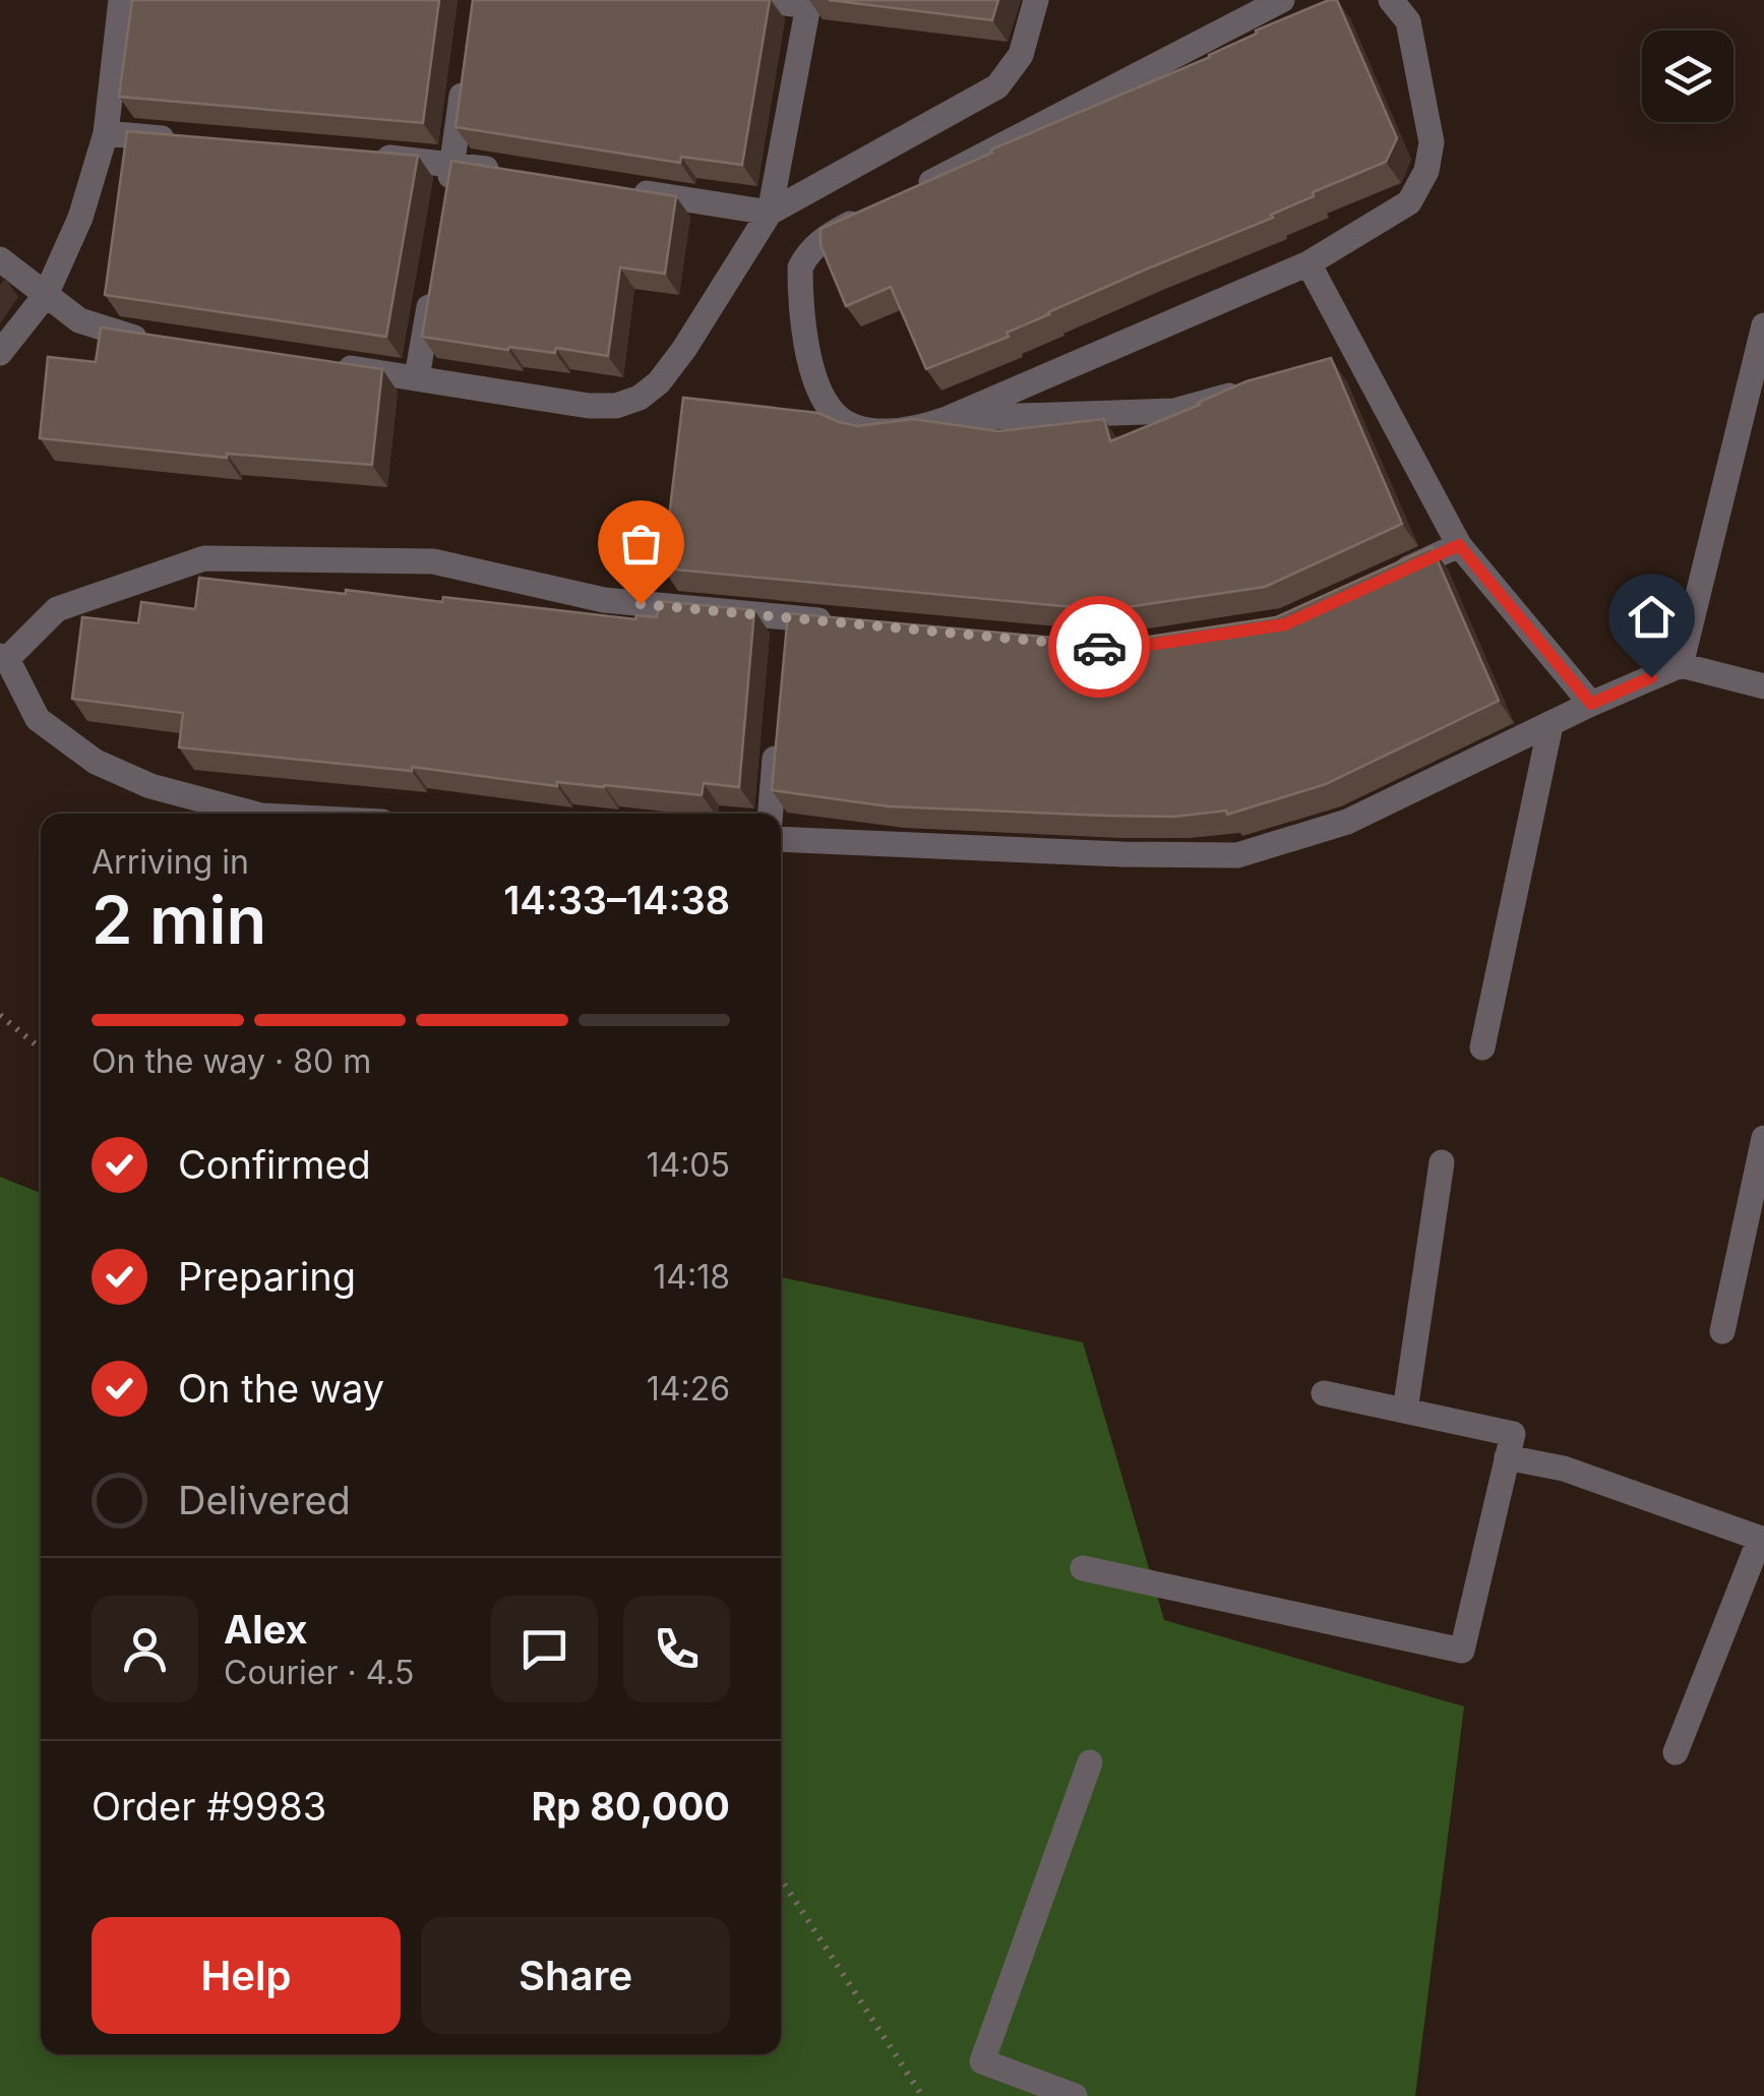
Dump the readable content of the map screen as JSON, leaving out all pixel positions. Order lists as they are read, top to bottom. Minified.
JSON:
{"page":{"heading":["2 min","Arriving in","14:33–14:38"],"panel":["Alex","Courier · 4.5","Order #9983","Rp 80,000"],"bar":"On the way · 80 m","list":[["Confirmed","14:05"],["Preparing","14:18"],["On the way","14:26"],"Delivered"],"buttons":["Help","Share"]}}
